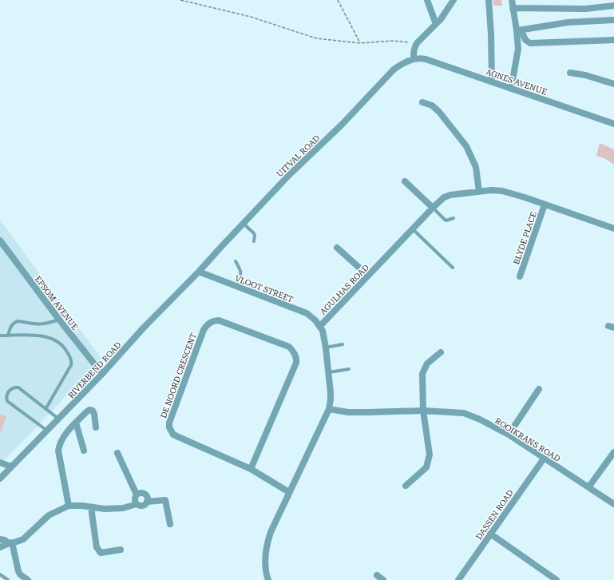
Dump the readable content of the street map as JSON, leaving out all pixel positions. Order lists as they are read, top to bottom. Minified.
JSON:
{"streets":{"street":["AGNES AVENUE","UITVAL ROAD","BLYDE PLACE","VLOOT STREET","AGULHAS ROAD","EPSOM AVENUE","RIVERBEND ROAD","DE NOORD CRESCENT","ROOIKRANS ROAD","DASSEN ROAD"]},"crossings":[["AGNES AVENUE","UITVAL ROAD"],["UITVAL ROAD","VLOOT STREET"],["UITVAL ROAD","RIVERBEND ROAD"],["BLYDE PLACE","AGULHAS ROAD"],["VLOOT STREET","AGULHAS ROAD"],["VLOOT STREET","RIVERBEND ROAD"],["AGULHAS ROAD","DE NOORD CRESCENT"],["AGULHAS ROAD","ROOIKRANS ROAD"],["EPSOM AVENUE","RIVERBEND ROAD"],["ROOIKRANS ROAD","DASSEN ROAD"]]}
